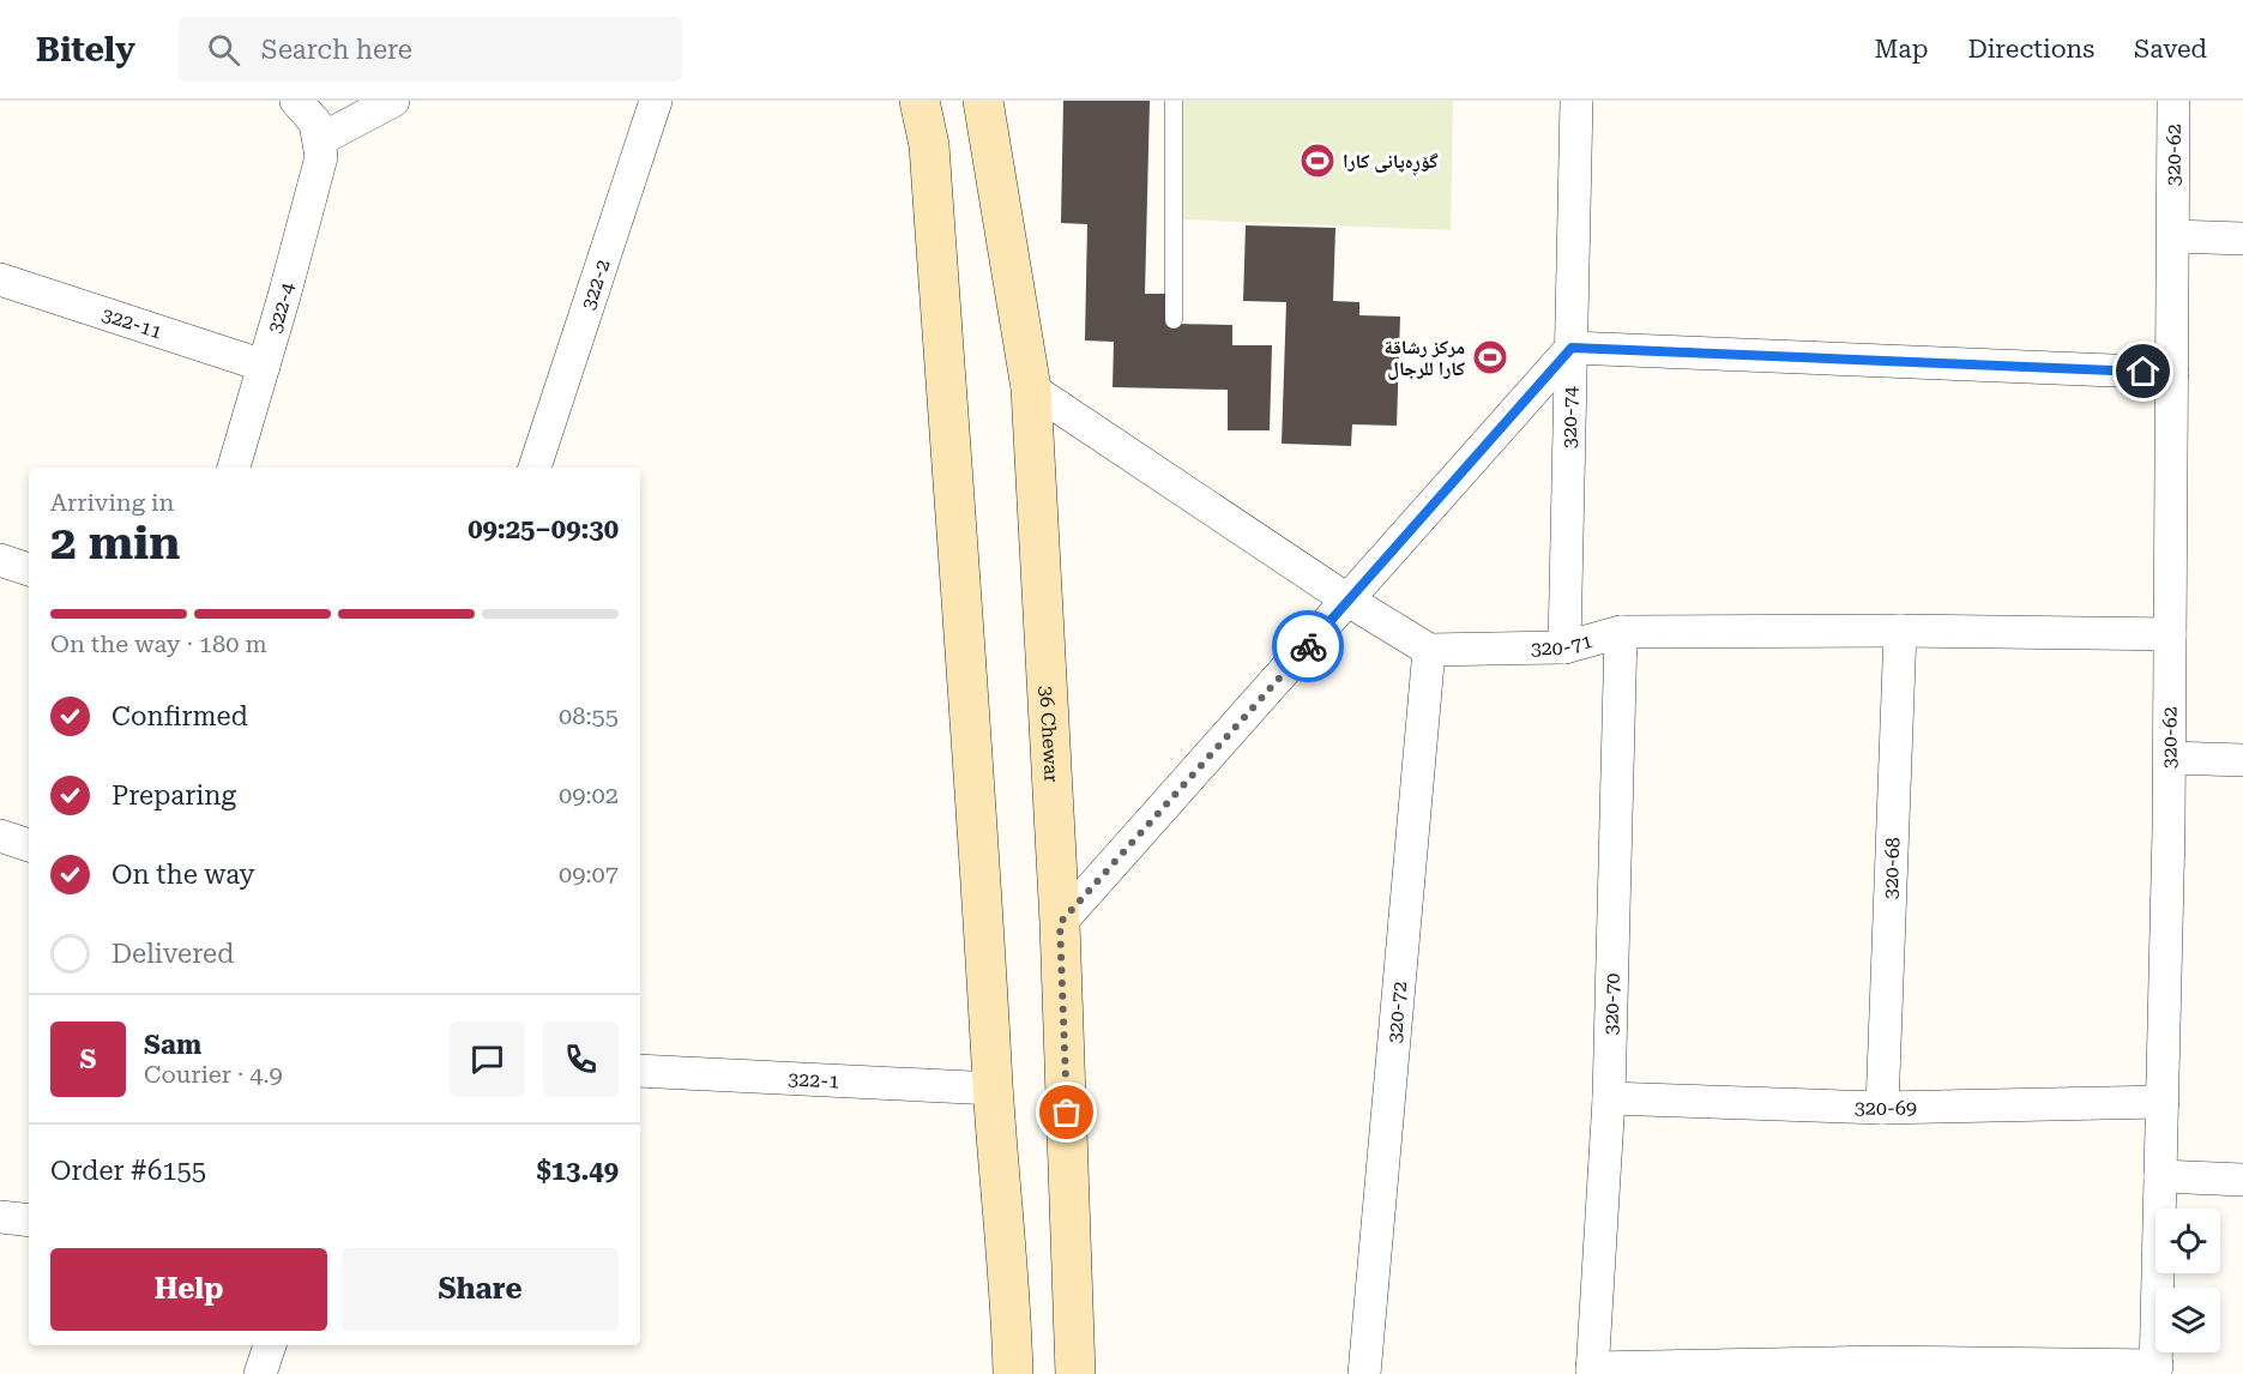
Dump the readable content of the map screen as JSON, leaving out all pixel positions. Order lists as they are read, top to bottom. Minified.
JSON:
{"streets":{"street":["320-62","322-2","322-4","322-11","320-74","320-71","36 Chewar","320-68","320-70","320-72","322-1","320-69"]},"crossings":[["320-62","320-71"],["320-62","320-69"],["322-4","322-11"],["320-74","320-71"],["320-71","320-68"],["320-71","320-70"],["320-71","320-72"],["320-68","320-69"],["320-70","320-69"]],"places":{"sports":["گۆڕەپانی کارا","مركز رشاقة كارا للرجال"]},"page":{"header":"Bitely","search":"Search here","nav":["Map","Directions","Saved"],"heading":["2 min","Arriving in","09:25–09:30"],"panel":["Sam","Courier · 4.9","Order #6155","$13.49"],"bar":"On the way · 180 m","list":[["Confirmed","08:55"],["Preparing","09:02"],["On the way","09:07"],"Delivered"],"round":"S","buttons":["Help","Share"]}}
